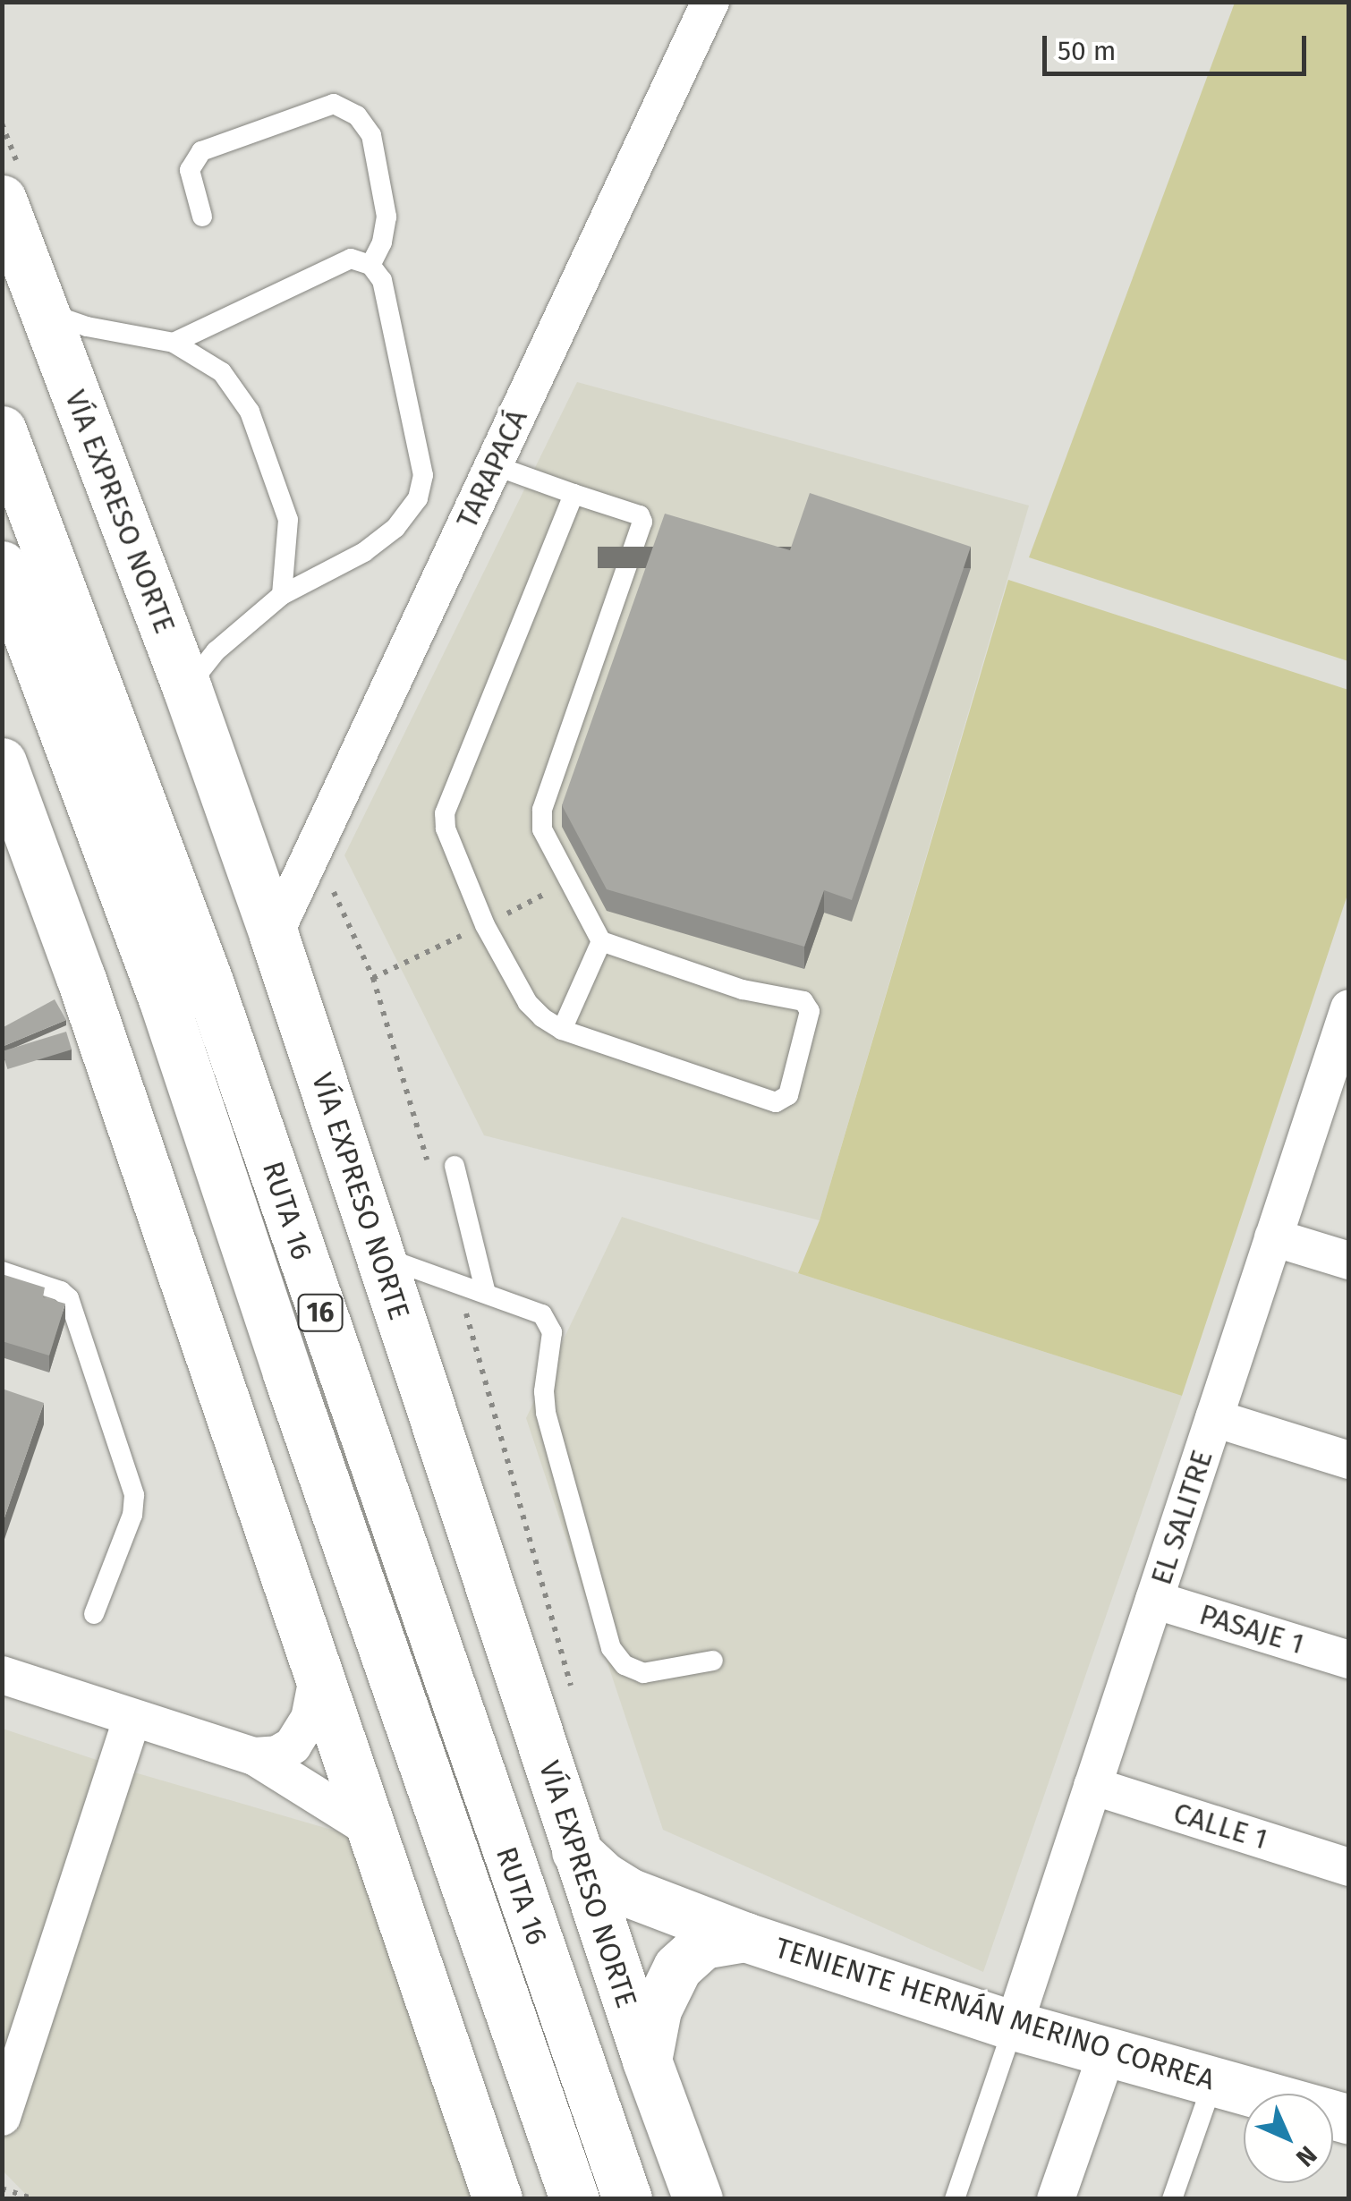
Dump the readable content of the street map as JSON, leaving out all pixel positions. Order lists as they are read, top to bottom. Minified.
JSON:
{"streets":{"main road":["VÍA EXPRESO NORTE","RUTA 16","16","TENIENTE HERNÁN MERINO CORREA"],"street":["TARAPACÁ","EL SALITRE","PASAJE 1","CALLE 1"]},"crossings":[["TARAPACÁ","VÍA EXPRESO NORTE"],["VÍA EXPRESO NORTE","TENIENTE HERNÁN MERINO CORREA"],["EL SALITRE","PASAJE 1"],["EL SALITRE","CALLE 1"],["EL SALITRE","TENIENTE HERNÁN MERINO CORREA"]],"scale_bar":"50 m","north":"bottom right"}
